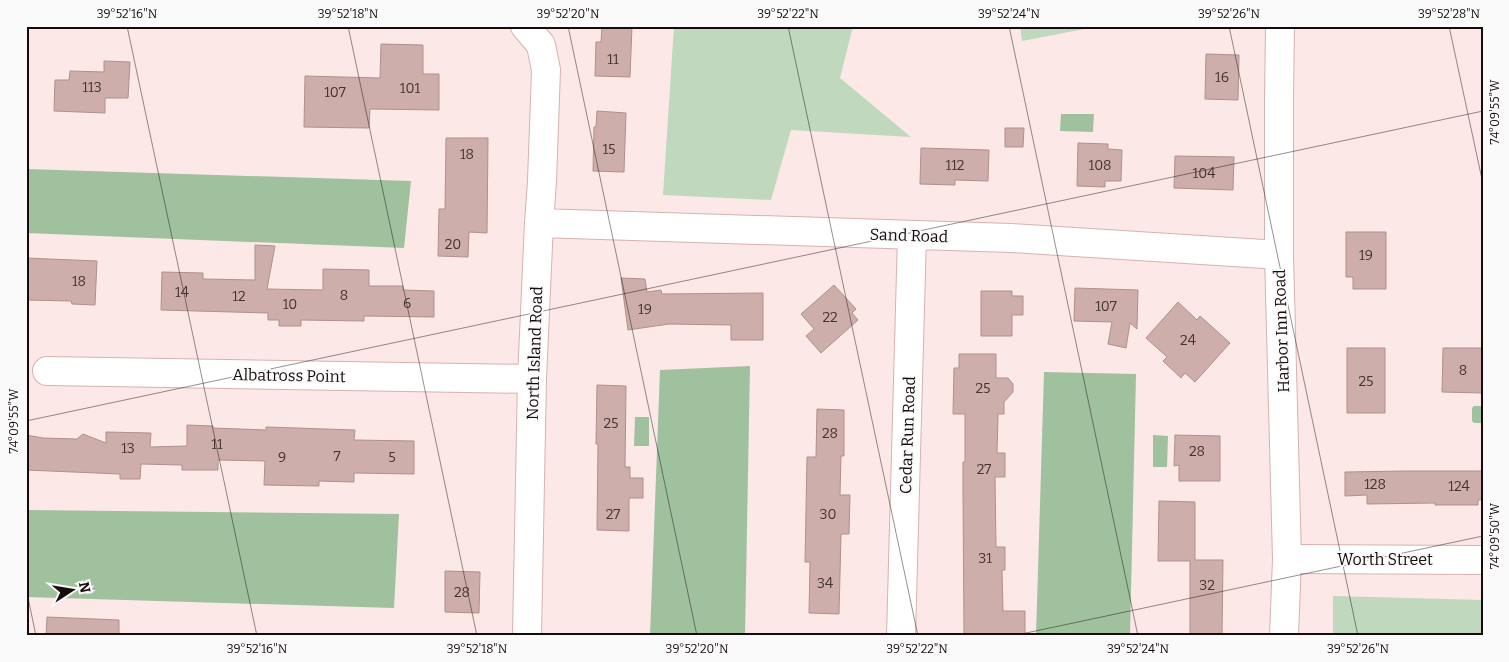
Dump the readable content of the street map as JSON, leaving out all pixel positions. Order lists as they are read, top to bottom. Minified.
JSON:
{"streets":{"street":["Sand Road","Harbor Inn Road","North Island Road","Albatross Point","Cedar Run Road","Worth Street"]},"crossings":[["Sand Road","Harbor Inn Road"],["Sand Road","North Island Road"],["Sand Road","Cedar Run Road"],["Harbor Inn Road","Worth Street"],["North Island Road","Albatross Point"]],"house_numbers":["11","16","113","101","107","15","18","112","108","104","20","19","18","14","8","12","6","10","107","19","22","24","8","25","25","25","28","11","13","28","7","9","5","27","128","124","27","30","31","34","32","28"],"north":"right","coordinates":["39°52'16\"N","39°52'18\"N","39°52'20\"N","39°52'22\"N","39°52'24\"N","39°52'26\"N","39°52'28\"N","74°09'55\"W","74°09'50\"W"]}
